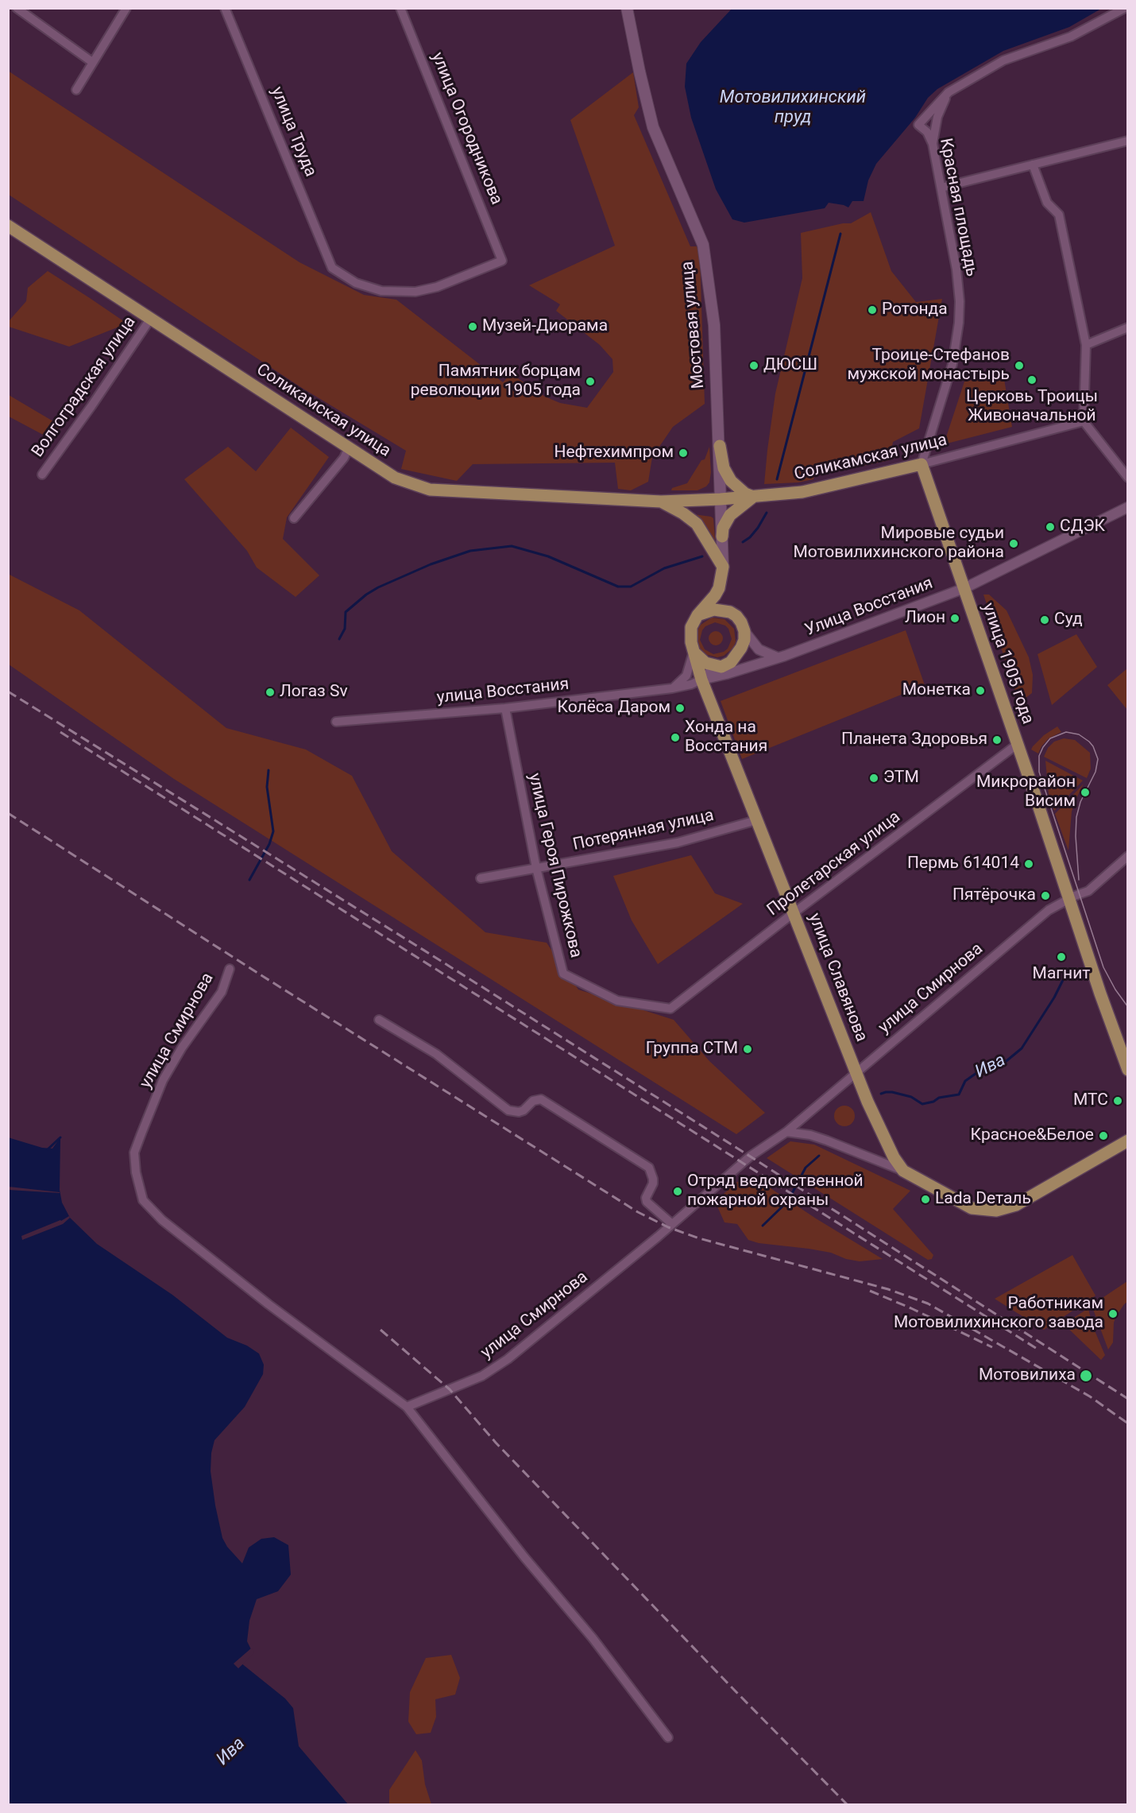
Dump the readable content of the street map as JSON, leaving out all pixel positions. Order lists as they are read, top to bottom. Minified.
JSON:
{"streets":{"main road":["Мостовая улица","Соликамская улица","улица 1905 года","улица Славянова"],"street":["улица Огородникова","улица Труда","Красная площадь","Волгоградская улица","Улица Восстания","улица Восстания","Потерянная улица","Пролетарская улица","улица Героя Пирожкова","улица Смирнова"]},"crossings":[["улица Огородникова","улица Труда"],["Красная площадь","Соликамская улица"],["Красная площадь","улица 1905 года"],["Мостовая улица","Соликамская улица"],["Мостовая улица","улица Восстания"],["Мостовая улица","улица Славянова"],["Волгоградская улица","Соликамская улица"],["Соликамская улица","улица 1905 года"],["Улица Восстания","улица 1905 года"],["улица 1905 года","Пролетарская улица"],["улица 1905 года","улица Смирнова"],["улица Восстания","улица Героя Пирожкова"],["улица Восстания","улица Славянова"],["Потерянная улица","улица Героя Пирожкова"],["Потерянная улица","улица Славянова"],["Пролетарская улица","улица Героя Пирожкова"],["Пролетарская улица","улица Славянова"],["улица Славянова","улица Смирнова"]],"water":["Мотовилихинский пруд","Ива"],"places":["Ротонда","Музей-Диорама","ДЮСШ","Троице-Стефанов мужской монастырь","Церковь Троицы Живоначальной","Памятник борцам революции 1905 года","Нефтехимпром","СДЭК","Мировые судьи Мотовилихинского района","Лион","Суд","Монетка","Логаз Sv","Колёса Даром","Хонда на Восстания","Планета Здоровья","ЭТМ","Микрорайон Висим","Пермь 614014","Пятёрочка","Магнит","Группа СТМ","МТС","Красное&Белое","Отряд ведомственной пожарной охраны","Lada Dеталь","Работникам Мотовилихинского завода","Мотовилиха"]}
